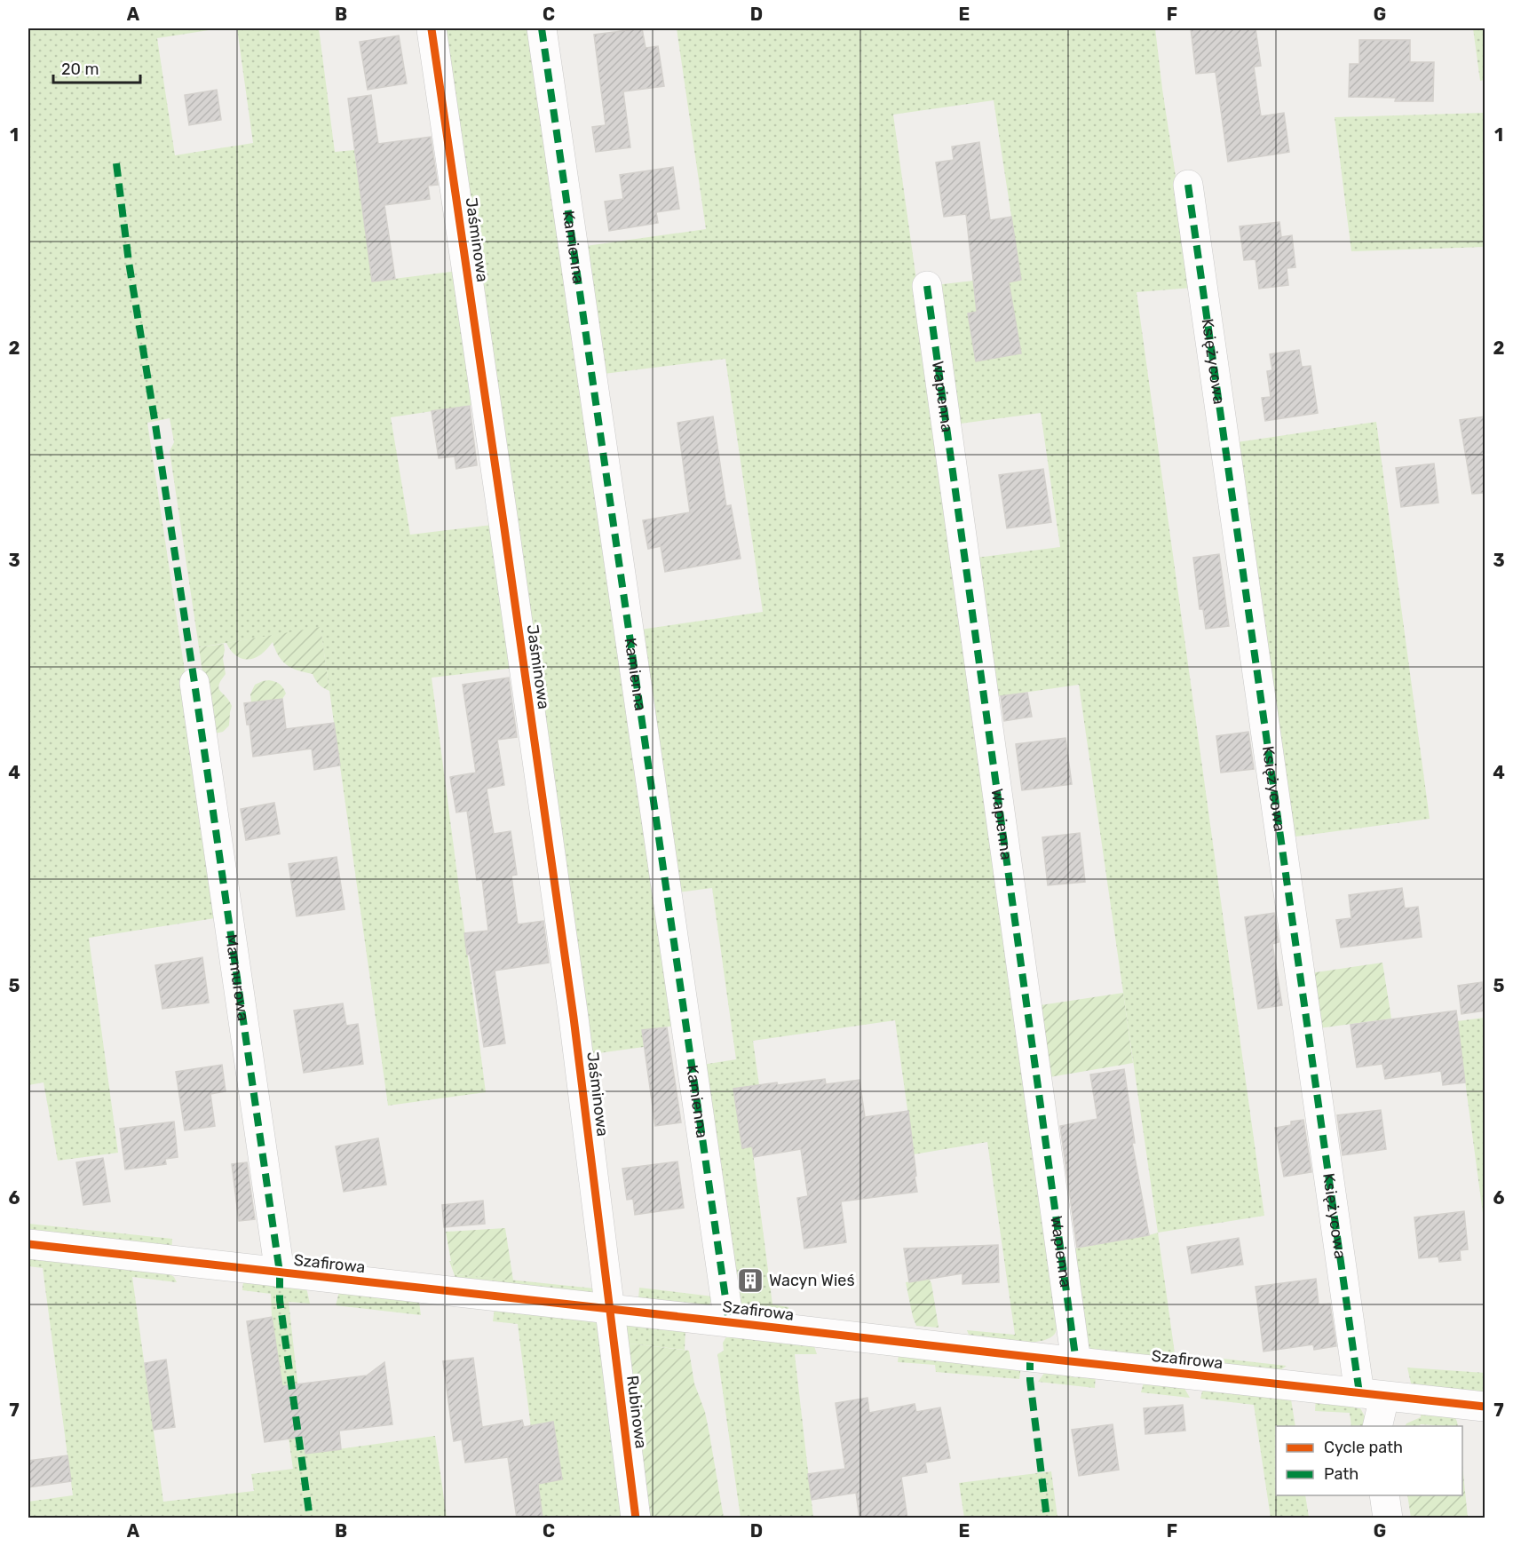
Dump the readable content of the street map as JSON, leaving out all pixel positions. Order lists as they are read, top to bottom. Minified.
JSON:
{"streets":{"street":["Jaśminowa","Kamienna","Księżycowa","Wapienna","Marmurowa","Szafirowa","Rubinowa"]},"crossings":[["Jaśminowa","Szafirowa"],["Jaśminowa","Rubinowa"],["Kamienna","Szafirowa"],["Księżycowa","Szafirowa"],["Wapienna","Szafirowa"],["Marmurowa","Szafirowa"],["Szafirowa","Rubinowa"]],"places":{"building":["Wacyn Wieś"]},"legend":["Cycle path","Path"],"scale_bar":"20 m","grid":{"columns":["A","B","C","D","E","F","G"],"rows":["1","2","3","4","5","6","7"]}}
